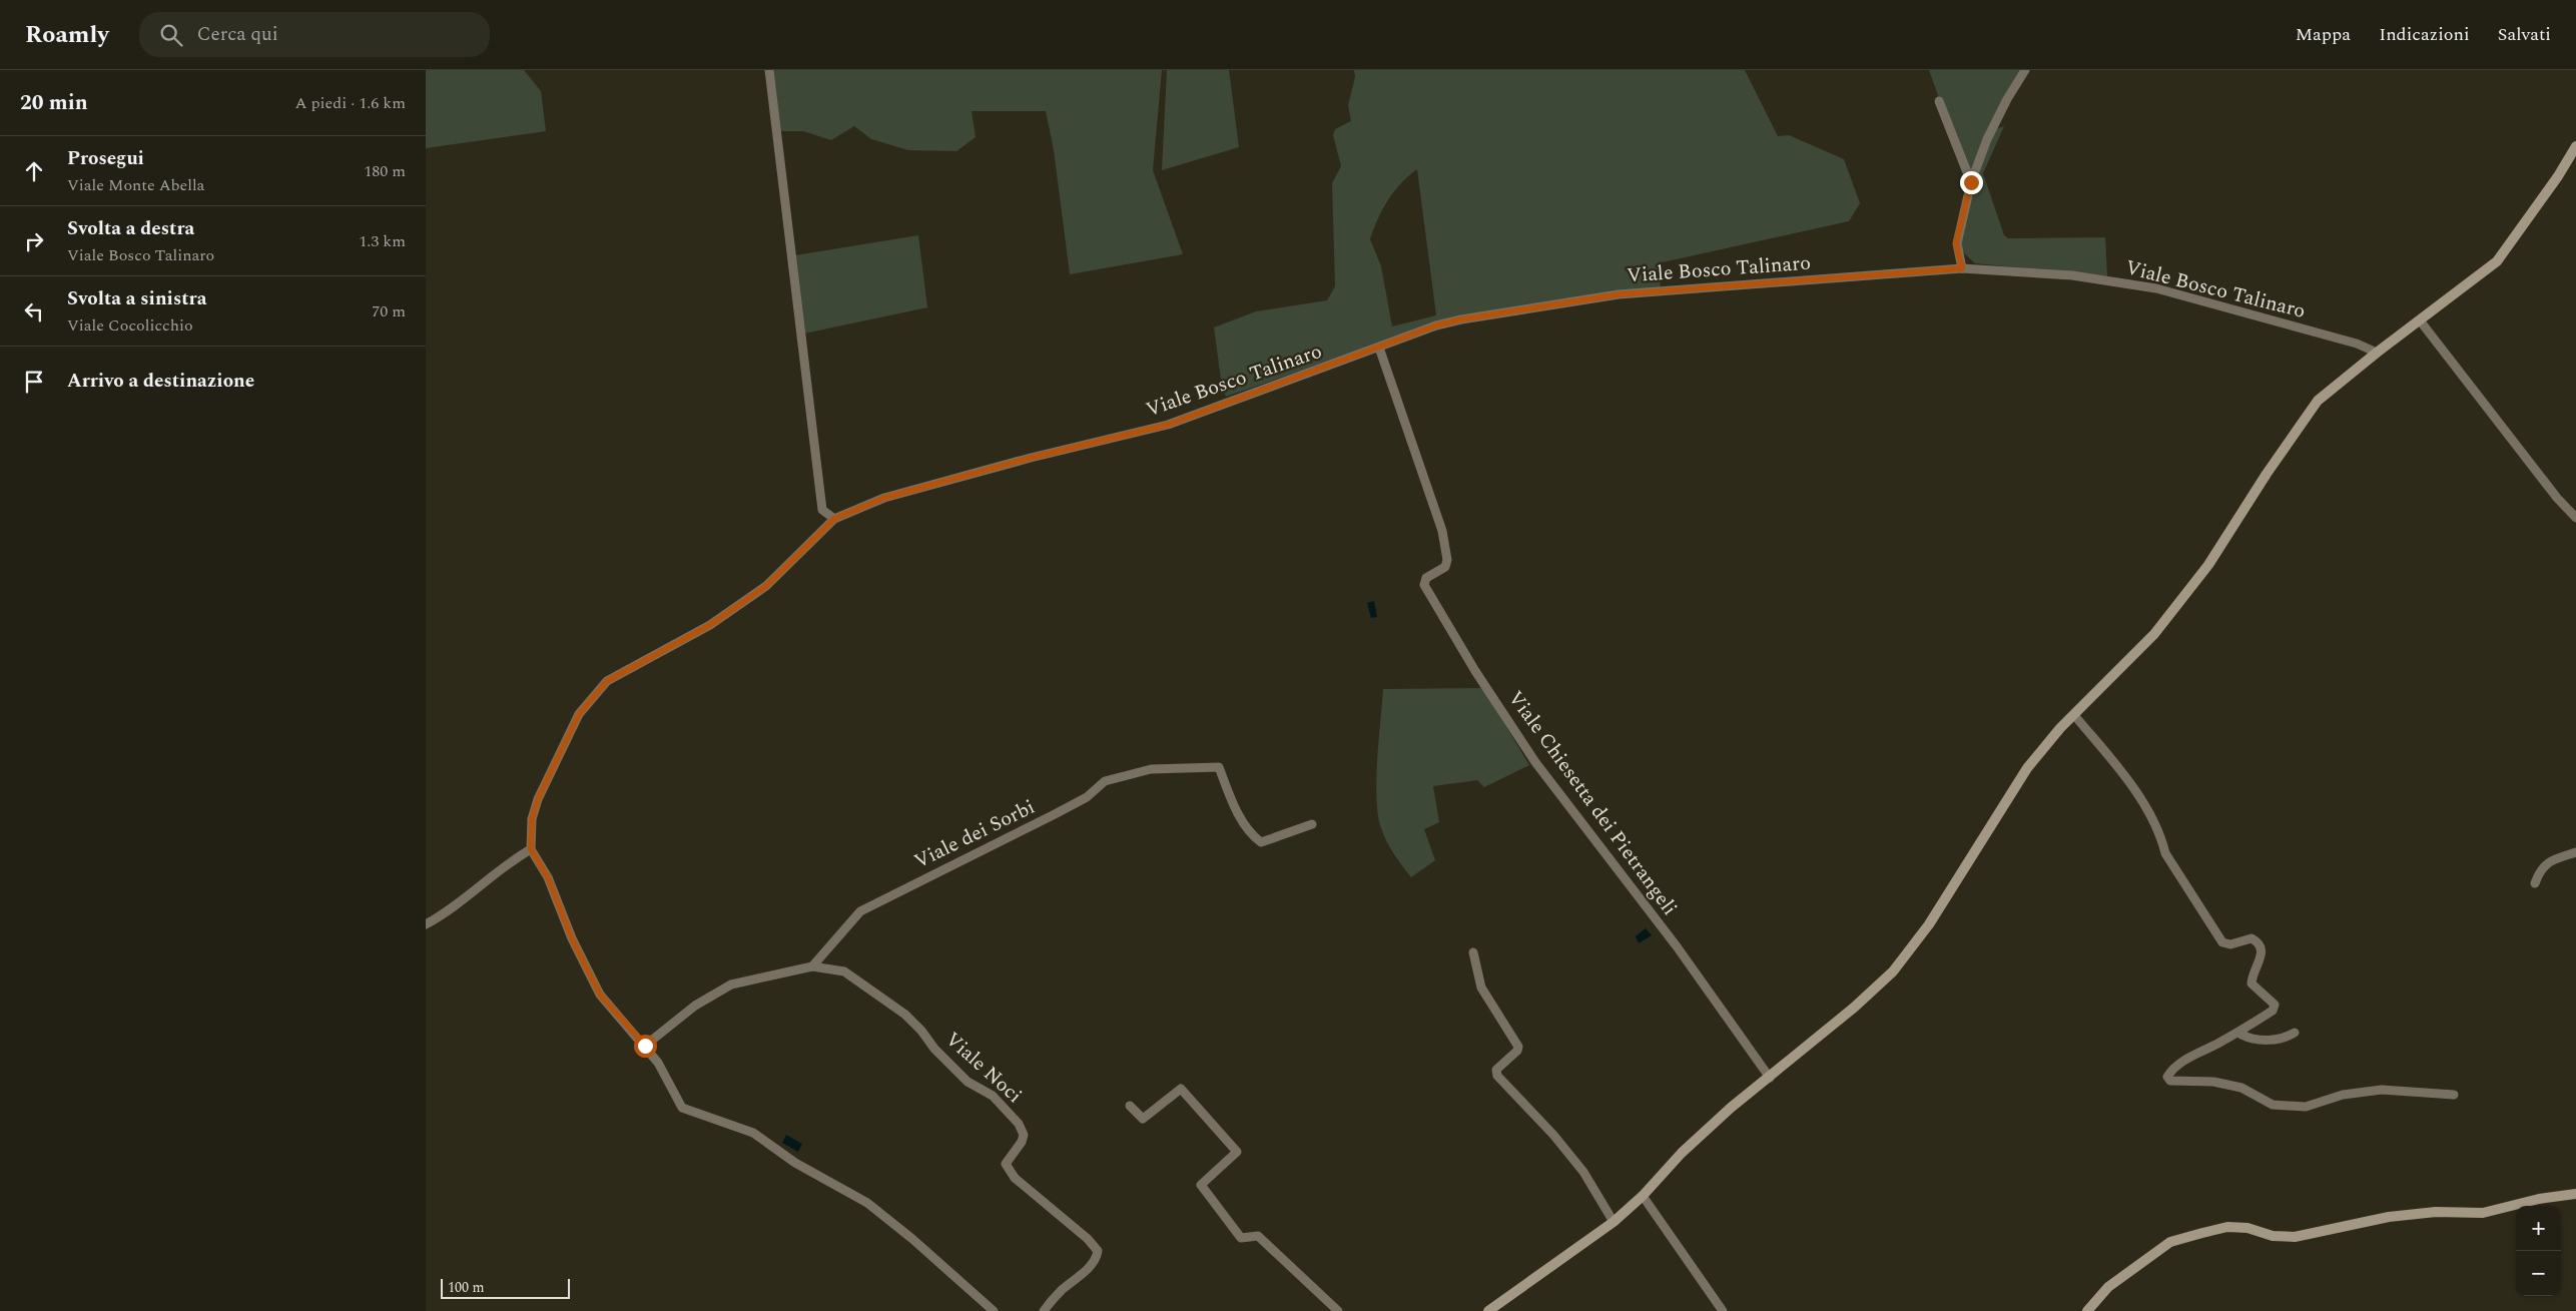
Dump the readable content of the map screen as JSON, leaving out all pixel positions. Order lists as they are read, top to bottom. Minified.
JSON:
{"streets":{"street":["Viale Bosco Talinaro","Viale Chiesetta dei Pietrangeli","Viale dei Sorbi","Viale Noci"]},"crossings":[["Viale Bosco Talinaro","Viale Chiesetta dei Pietrangeli"],["Viale dei Sorbi","Viale Noci"]],"scale_bar":"100 m","page":{"header":"Roamly","search":"Cerca qui","nav":["Mappa","Indicazioni","Salvati"],"heading":["20 min","A piedi · 1.6 km"],"list":[["Prosegui","Viale Monte Abella","180 m"],["Svolta a destra","Viale Bosco Talinaro","1.3 km"],["Svolta a sinistra","Viale Cocolicchio","70 m"],"Arrivo a destinazione"],"map_buttons":["+","−"],"scale":"100 m"}}
